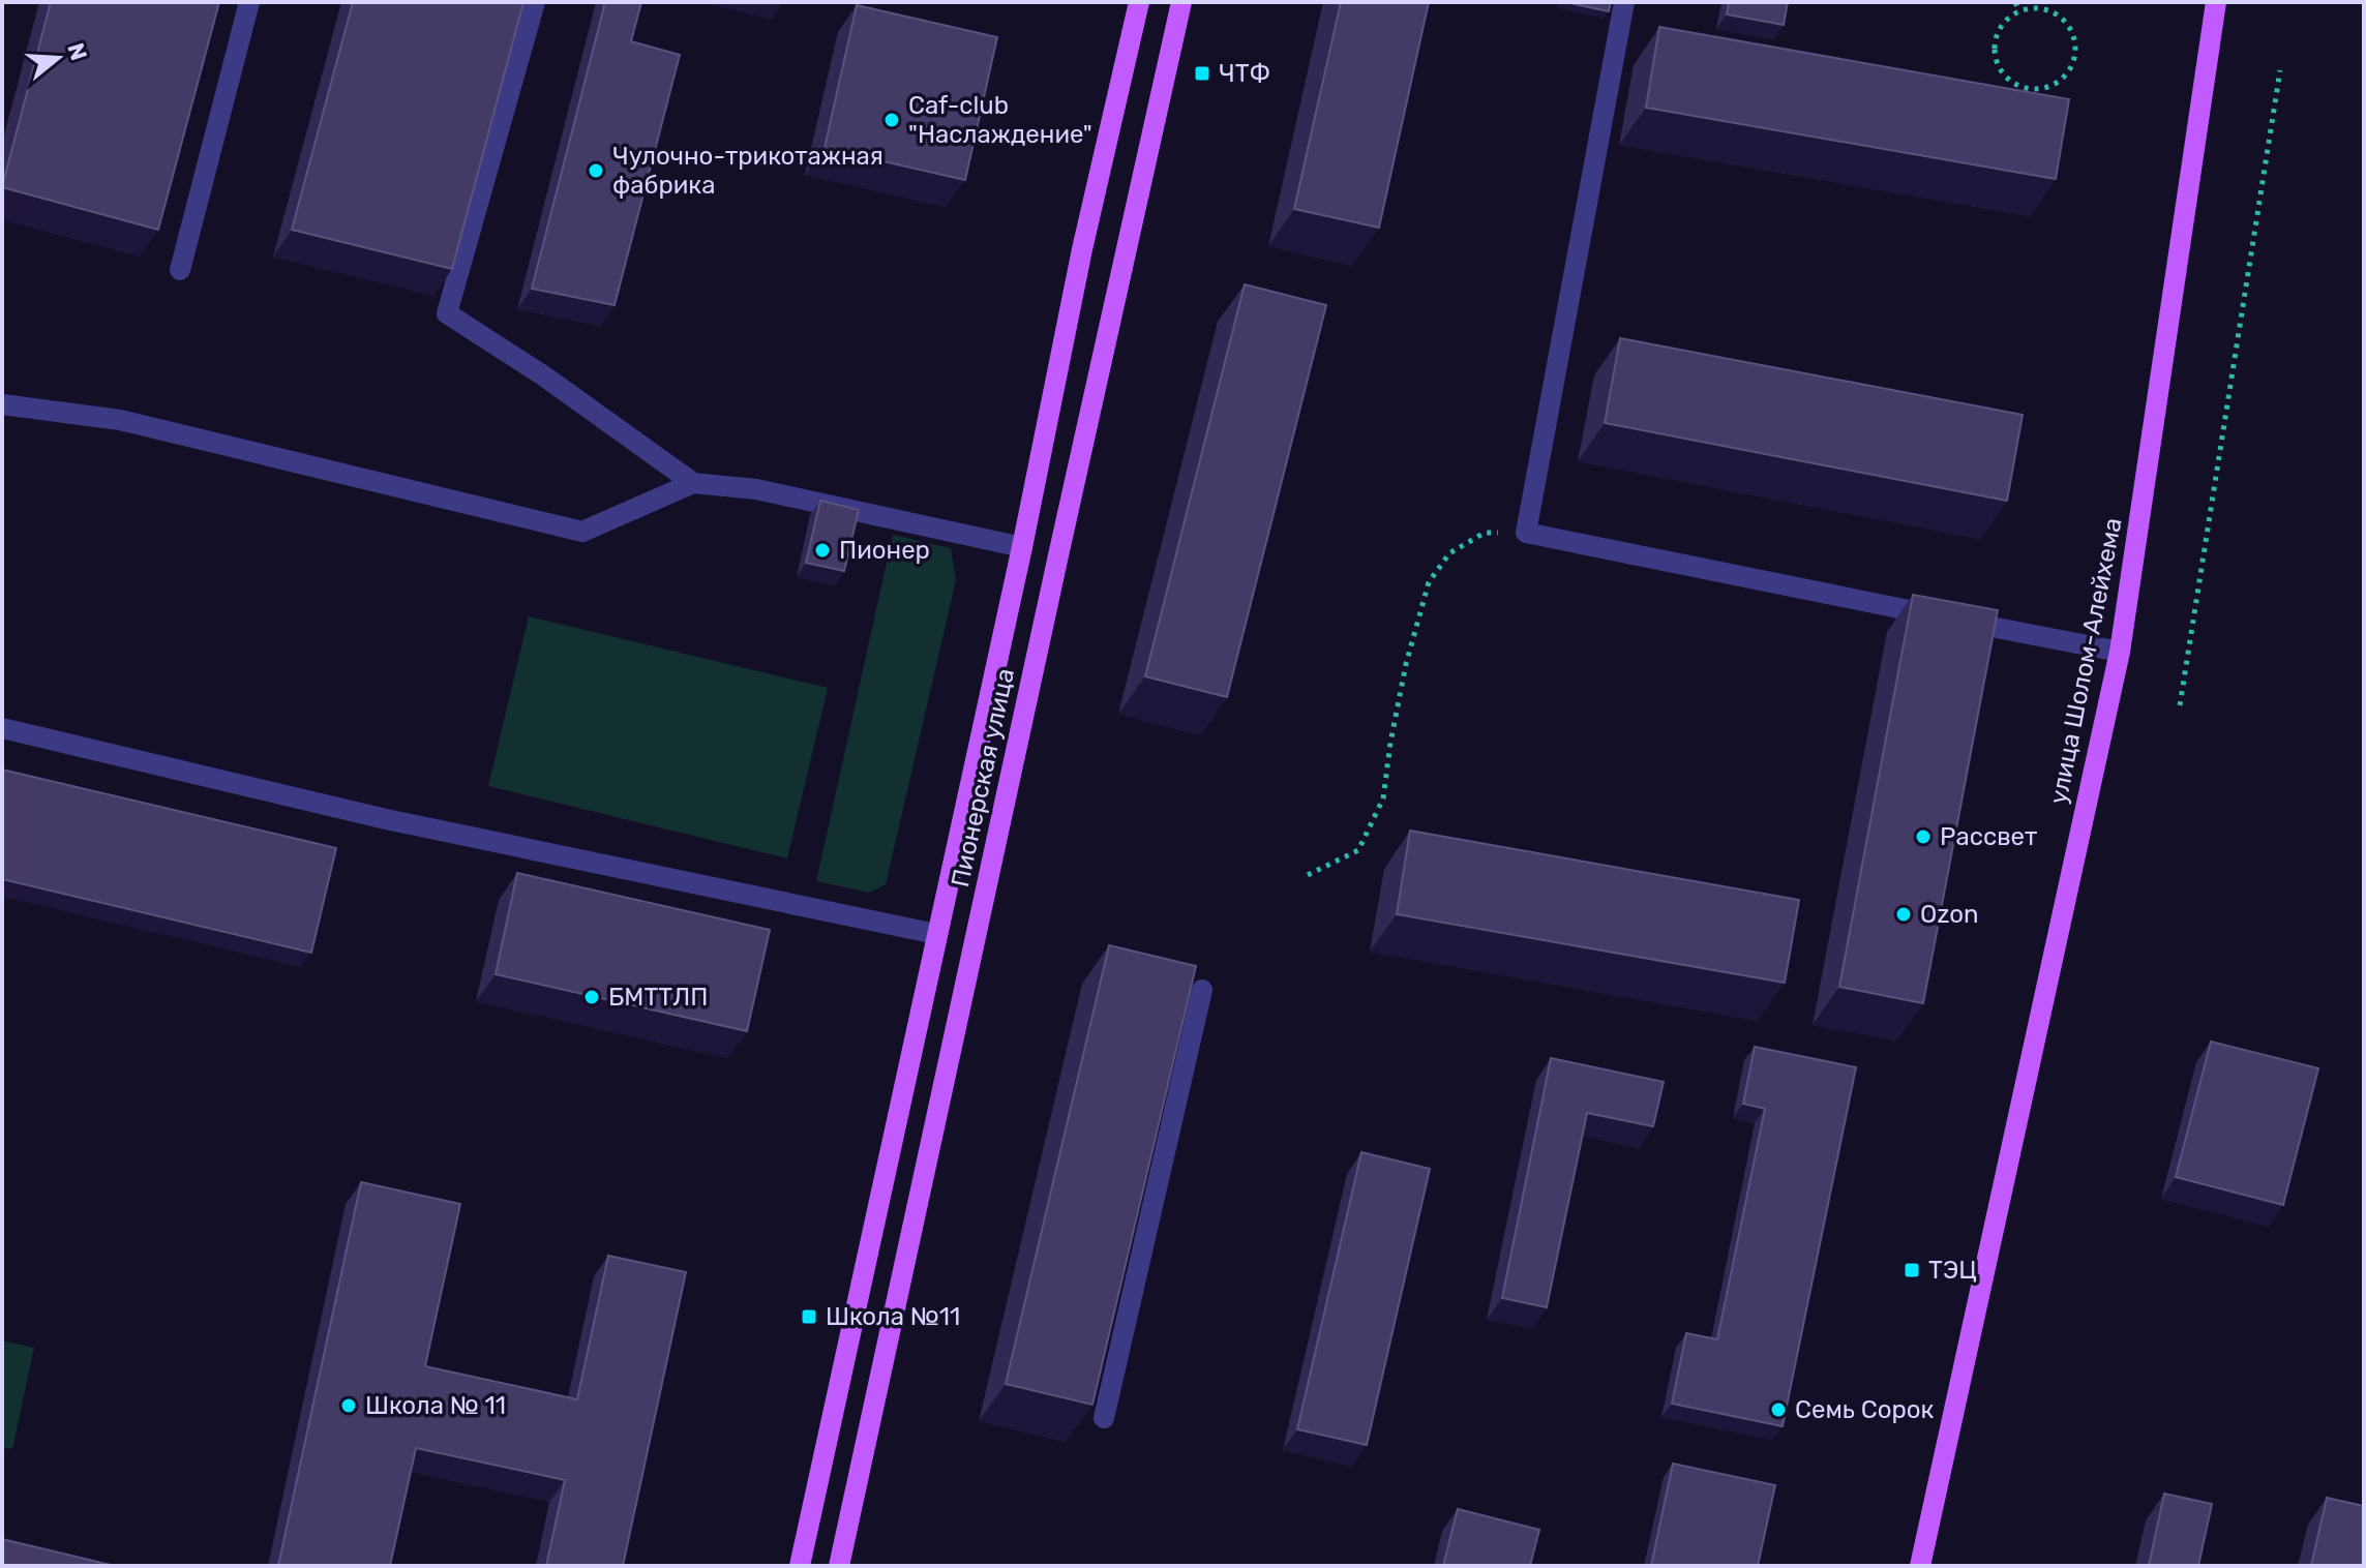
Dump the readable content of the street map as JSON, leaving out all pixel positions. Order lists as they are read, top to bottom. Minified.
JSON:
{"streets":{"main road":["улица Шолом-Алейхема","Пионерская улица"]},"places":{"transit":["ЧТФ","ТЭЦ","Школа №11"],"other":["Caf-club \"Наслаждение\"","Чулочно-трикотажная фабрика","Пионер","Рассвет","Ozon","БМТТЛП","Школа № 11","Семь Сорок"]},"north":"right"}
